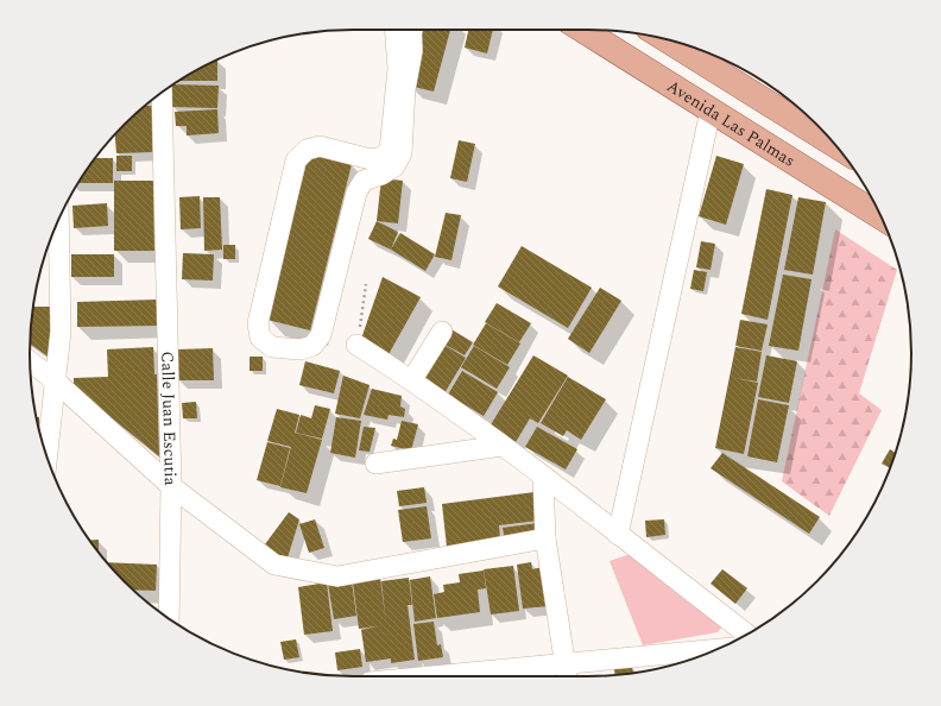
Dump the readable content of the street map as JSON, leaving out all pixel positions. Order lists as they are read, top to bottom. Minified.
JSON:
{"streets":{"main road":["Avenida Las Palmas"],"street":["Calle Juan Escutia"]}}
